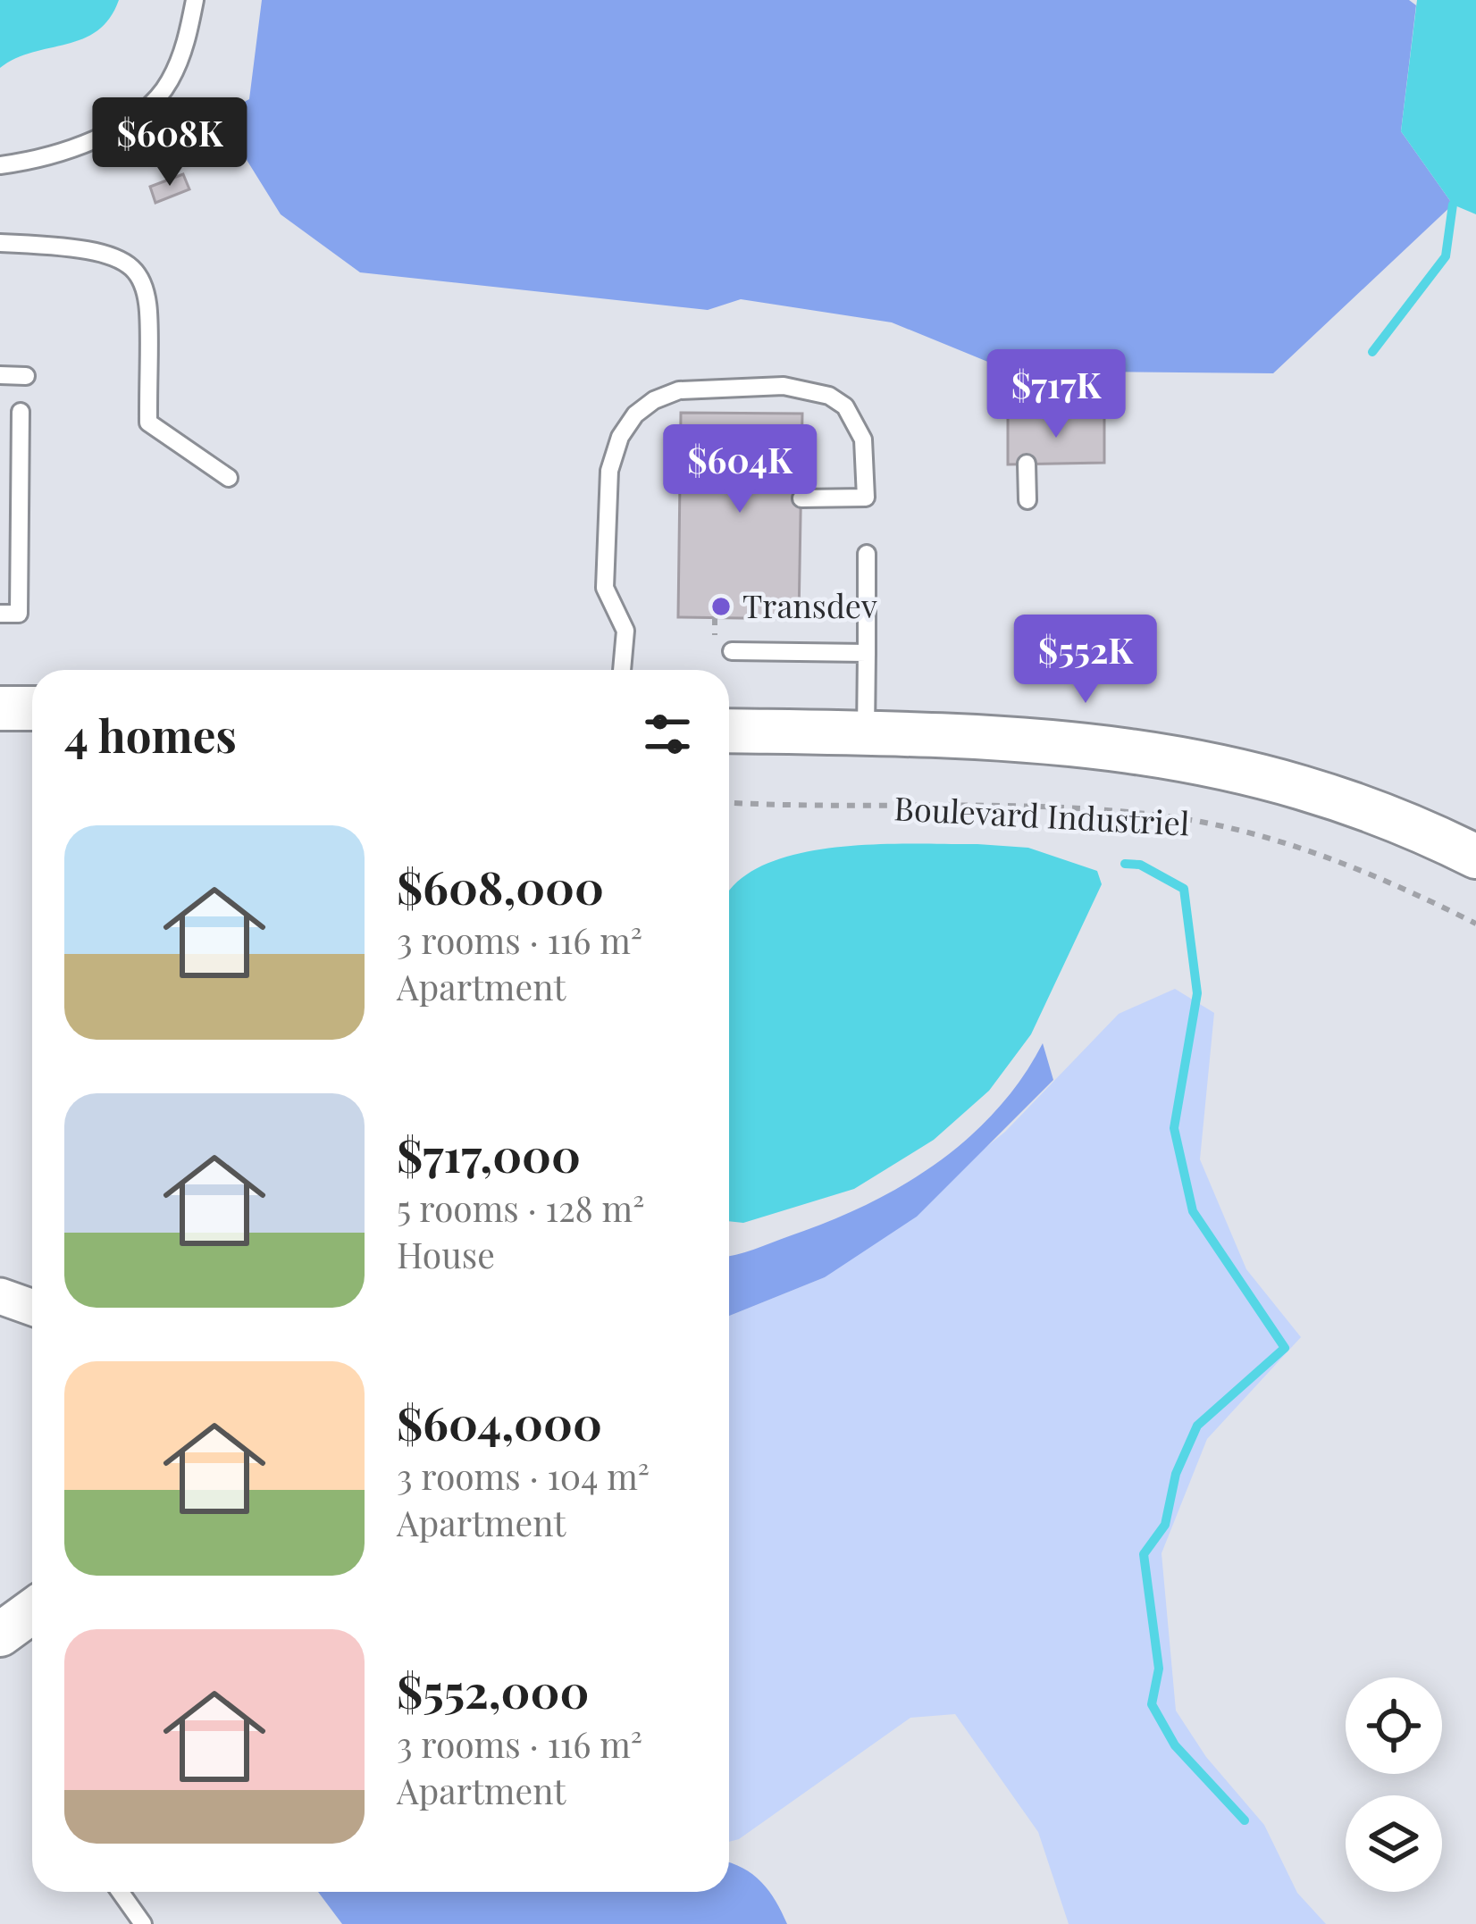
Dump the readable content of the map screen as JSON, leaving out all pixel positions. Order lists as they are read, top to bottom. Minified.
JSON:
{"streets":{"street":["Boulevard Industriel"]},"places":["Transdev"],"page":{"price":["$608K","$717K","$604K","$552K"],"heading":"4 homes","list":[{"name":"$608,000","note":"3 rooms · 116 m² · Apartment"},{"name":"$717,000","note":"5 rooms · 128 m² · House"},{"name":"$604,000","note":"3 rooms · 104 m² · Apartment"},{"name":"$552,000","note":"3 rooms · 116 m² · Apartment"}]}}
